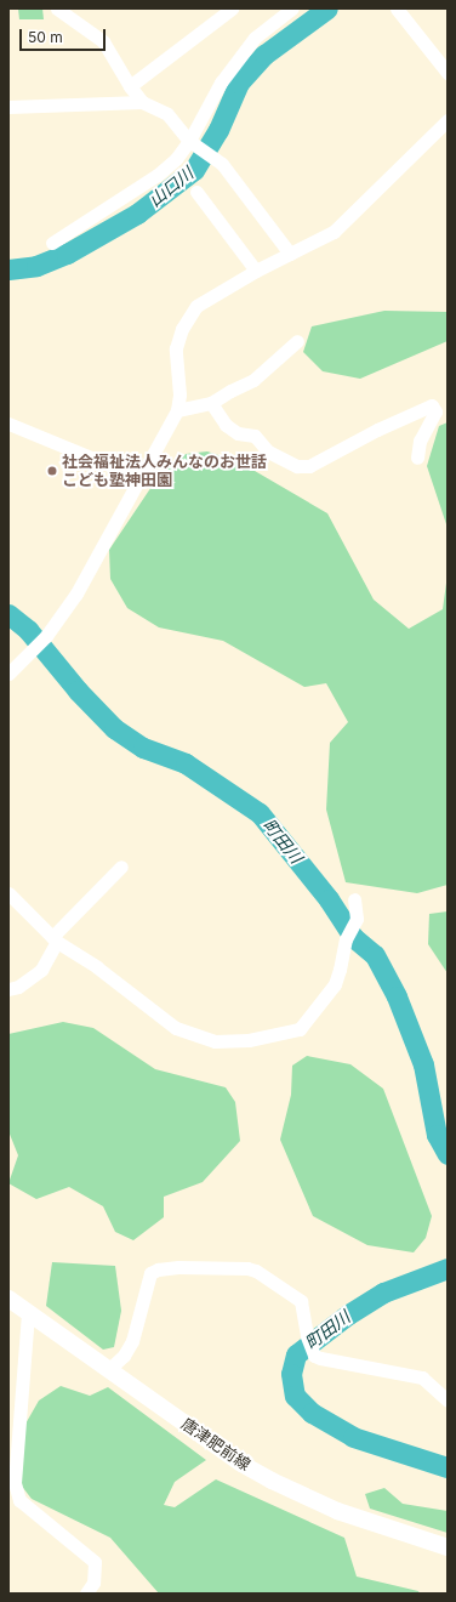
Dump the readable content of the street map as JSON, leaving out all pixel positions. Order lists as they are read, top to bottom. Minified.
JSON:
{"streets":{"main road":["唐津肥前線"]},"water":["山口川","町田川"],"places":["社会福祉法人みんなのお世話 こども塾神田園"],"scale_bar":"50 m"}
